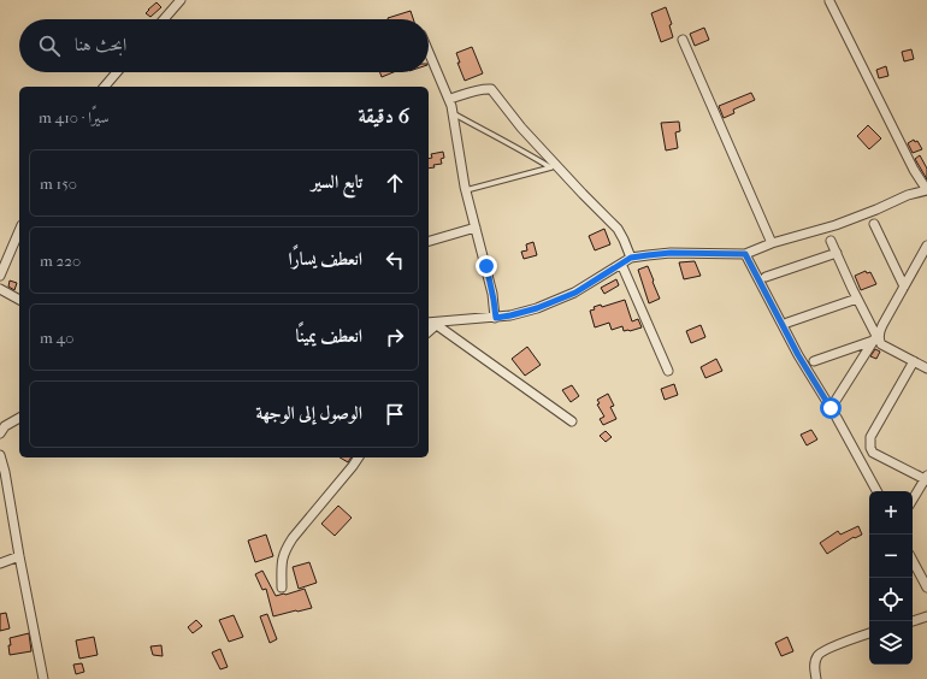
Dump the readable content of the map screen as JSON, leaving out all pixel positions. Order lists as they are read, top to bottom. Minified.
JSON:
{"page":{"search":"ابحث هنا","heading":["6 دقيقة","سيرًا · 410 m"],"list":[["تابع السير","150 m"],["انعطف يسارًا","220 m"],["انعطف يمينًا","40 m"],"الوصول إلى الوجهة"],"map_buttons":["+","−"]}}
